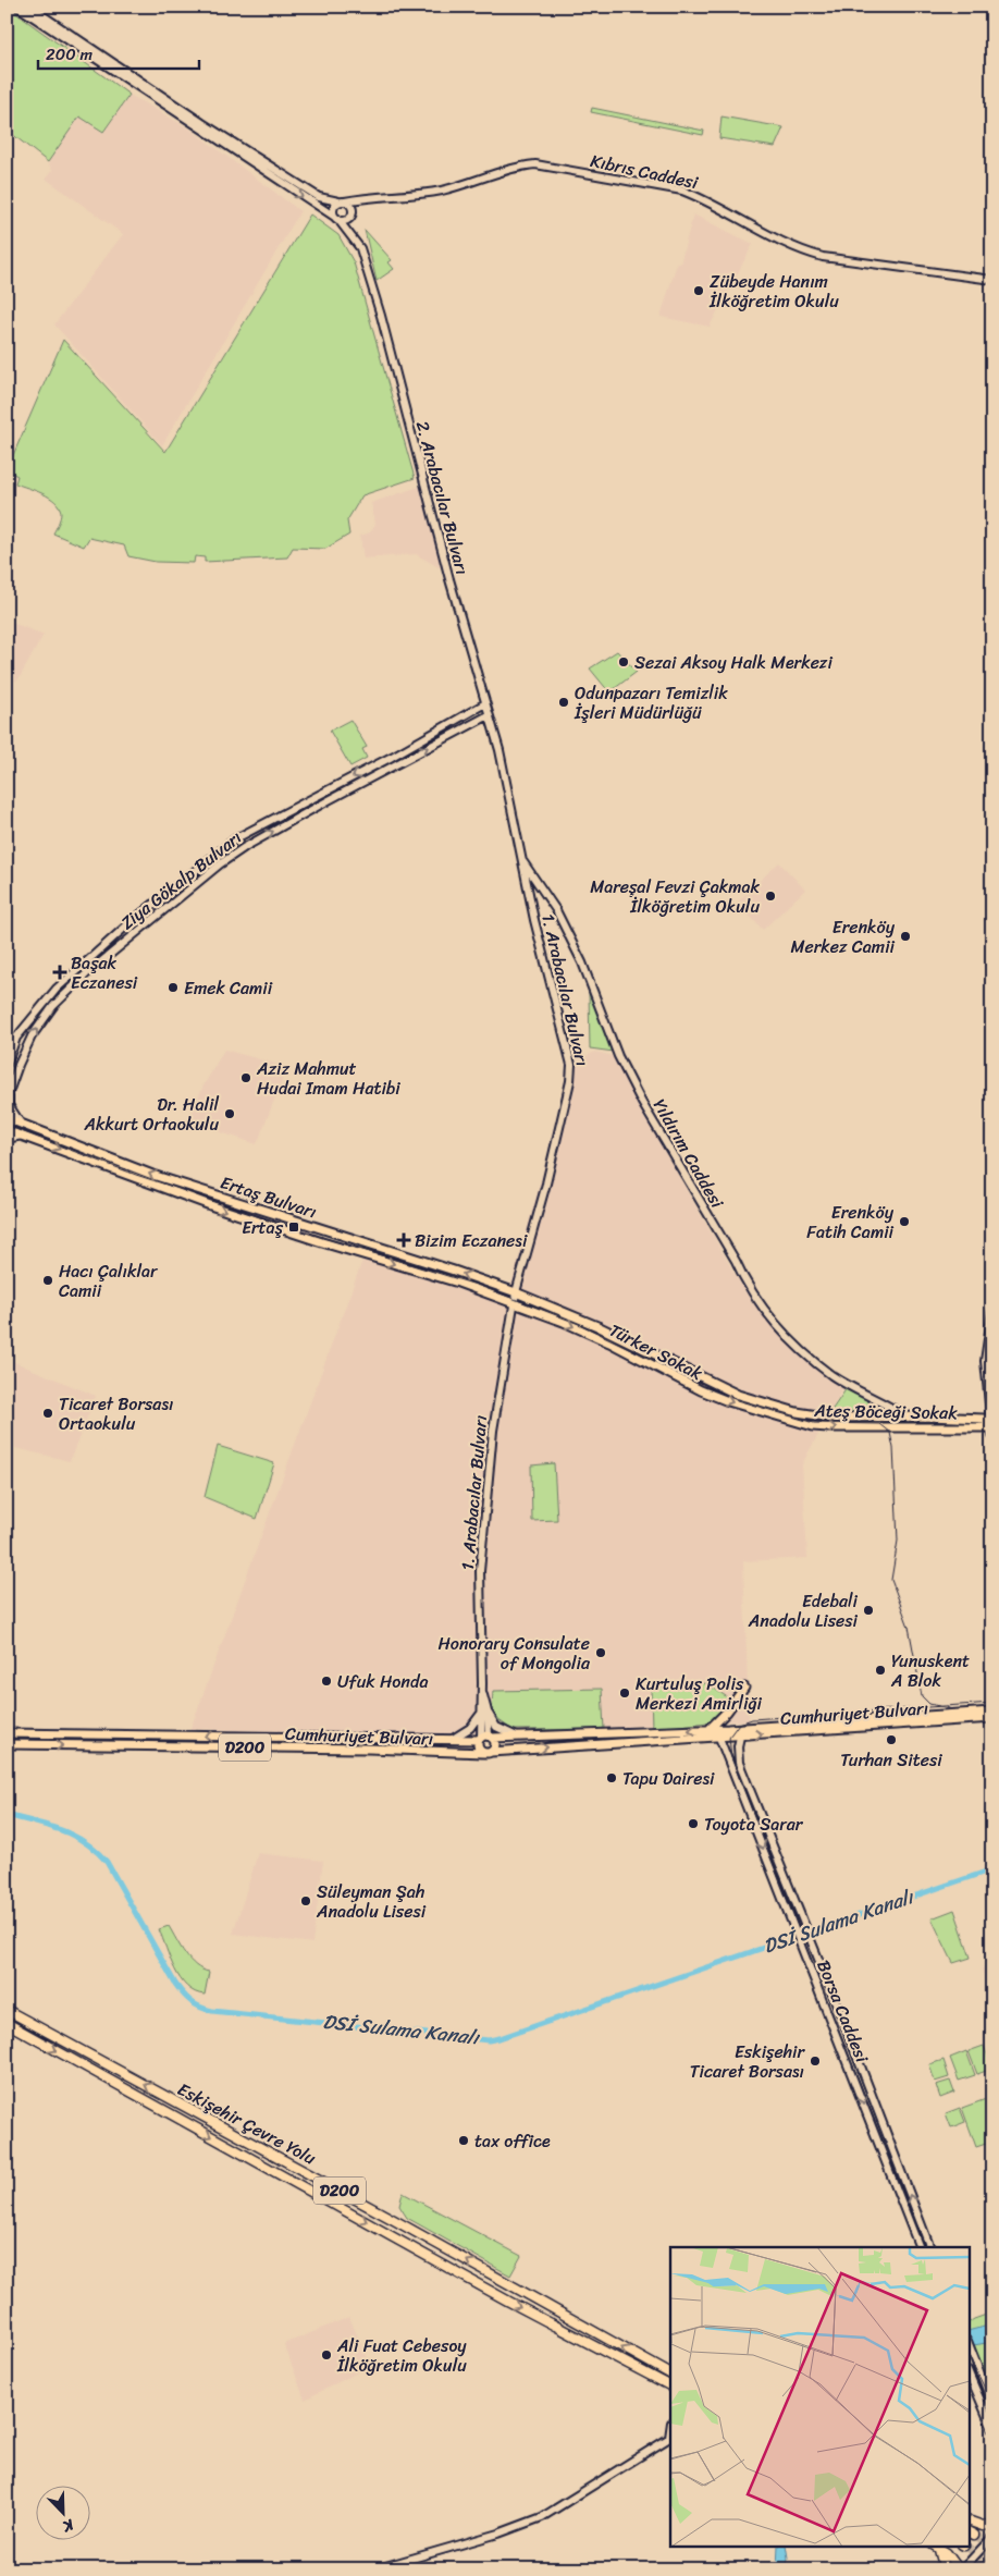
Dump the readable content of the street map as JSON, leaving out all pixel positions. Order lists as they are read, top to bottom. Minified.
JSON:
{"streets":{"highway":["D200","Eskişehir Çevre Yolu"],"main road":["Kıbrıs Caddesi","2. Arabacılar Bulvarı","Ziya Gökalp Bulvarı","1. Arabacılar Bulvarı","Yıldırım Caddesi","Ertaş Bulvarı","Türker Sokak","Ateş Böceği Sokak","Cumhuriyet Bulvarı","Borsa Caddesi"]},"crossings":[["Kıbrıs Caddesi","2. Arabacılar Bulvarı"],["2. Arabacılar Bulvarı","Ziya Gökalp Bulvarı"],["2. Arabacılar Bulvarı","1. Arabacılar Bulvarı"],["1. Arabacılar Bulvarı","Yıldırım Caddesi"],["1. Arabacılar Bulvarı","Ertaş Bulvarı"],["1. Arabacılar Bulvarı","Türker Sokak"],["1. Arabacılar Bulvarı","Cumhuriyet Bulvarı"],["Yıldırım Caddesi","Ateş Böceği Sokak"],["Ertaş Bulvarı","Türker Sokak"],["Türker Sokak","Ateş Böceği Sokak"],["Cumhuriyet Bulvarı","Borsa Caddesi"]],"water":["DSİ Sulama Kanalı"],"places":{"other":["Zübeyde Hanım İlköğretim Okulu","Sezai Aksoy Halk Merkezi","Odunpazarı Temizlik İşleri Müdürlüğü","Mareşal Fevzi Çakmak İlköğretim Okulu","Erenköy Merkez Camii","Emek Camii","Aziz Mahmut Hudai Imam Hatibi","Dr. Halil Akkurt Ortaokulu","Erenköy Fatih Camii","Hacı Çalıklar Camii","Ticaret Borsası Ortaokulu","Edebali Anadolu Lisesi","Honorary Consulate of Mongolia","Yunuskent A Blok","Ufuk Honda","Kurtuluş Polis Merkezi Amirliği","Turhan Sitesi","Tapu Dairesi","Toyota Sarar","Süleyman Şah Anadolu Lisesi","Eskişehir Ticaret Borsası","tax office","Ali Fuat Cebesoy İlköğretim Okulu"],"health":["Başak Eczanesi","Bizim Eczanesi"],"transit":["Ertaş"]},"scale_bar":"200 m","north":"bottom right"}
